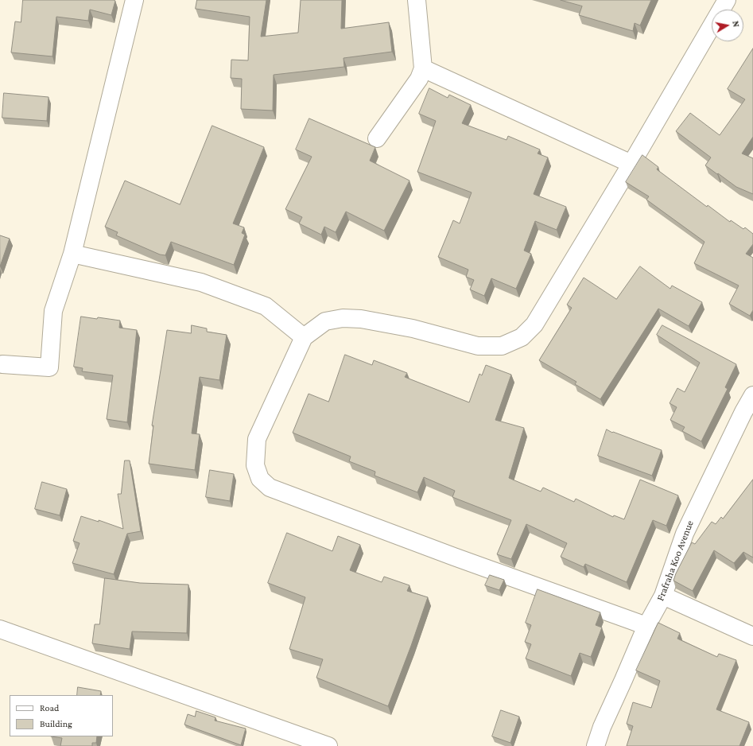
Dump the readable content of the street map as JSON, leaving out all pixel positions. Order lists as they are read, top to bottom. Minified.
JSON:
{"streets":{"street":["Frafraha Koo Avenue"]},"legend":["Road","Building"],"north":"right"}
